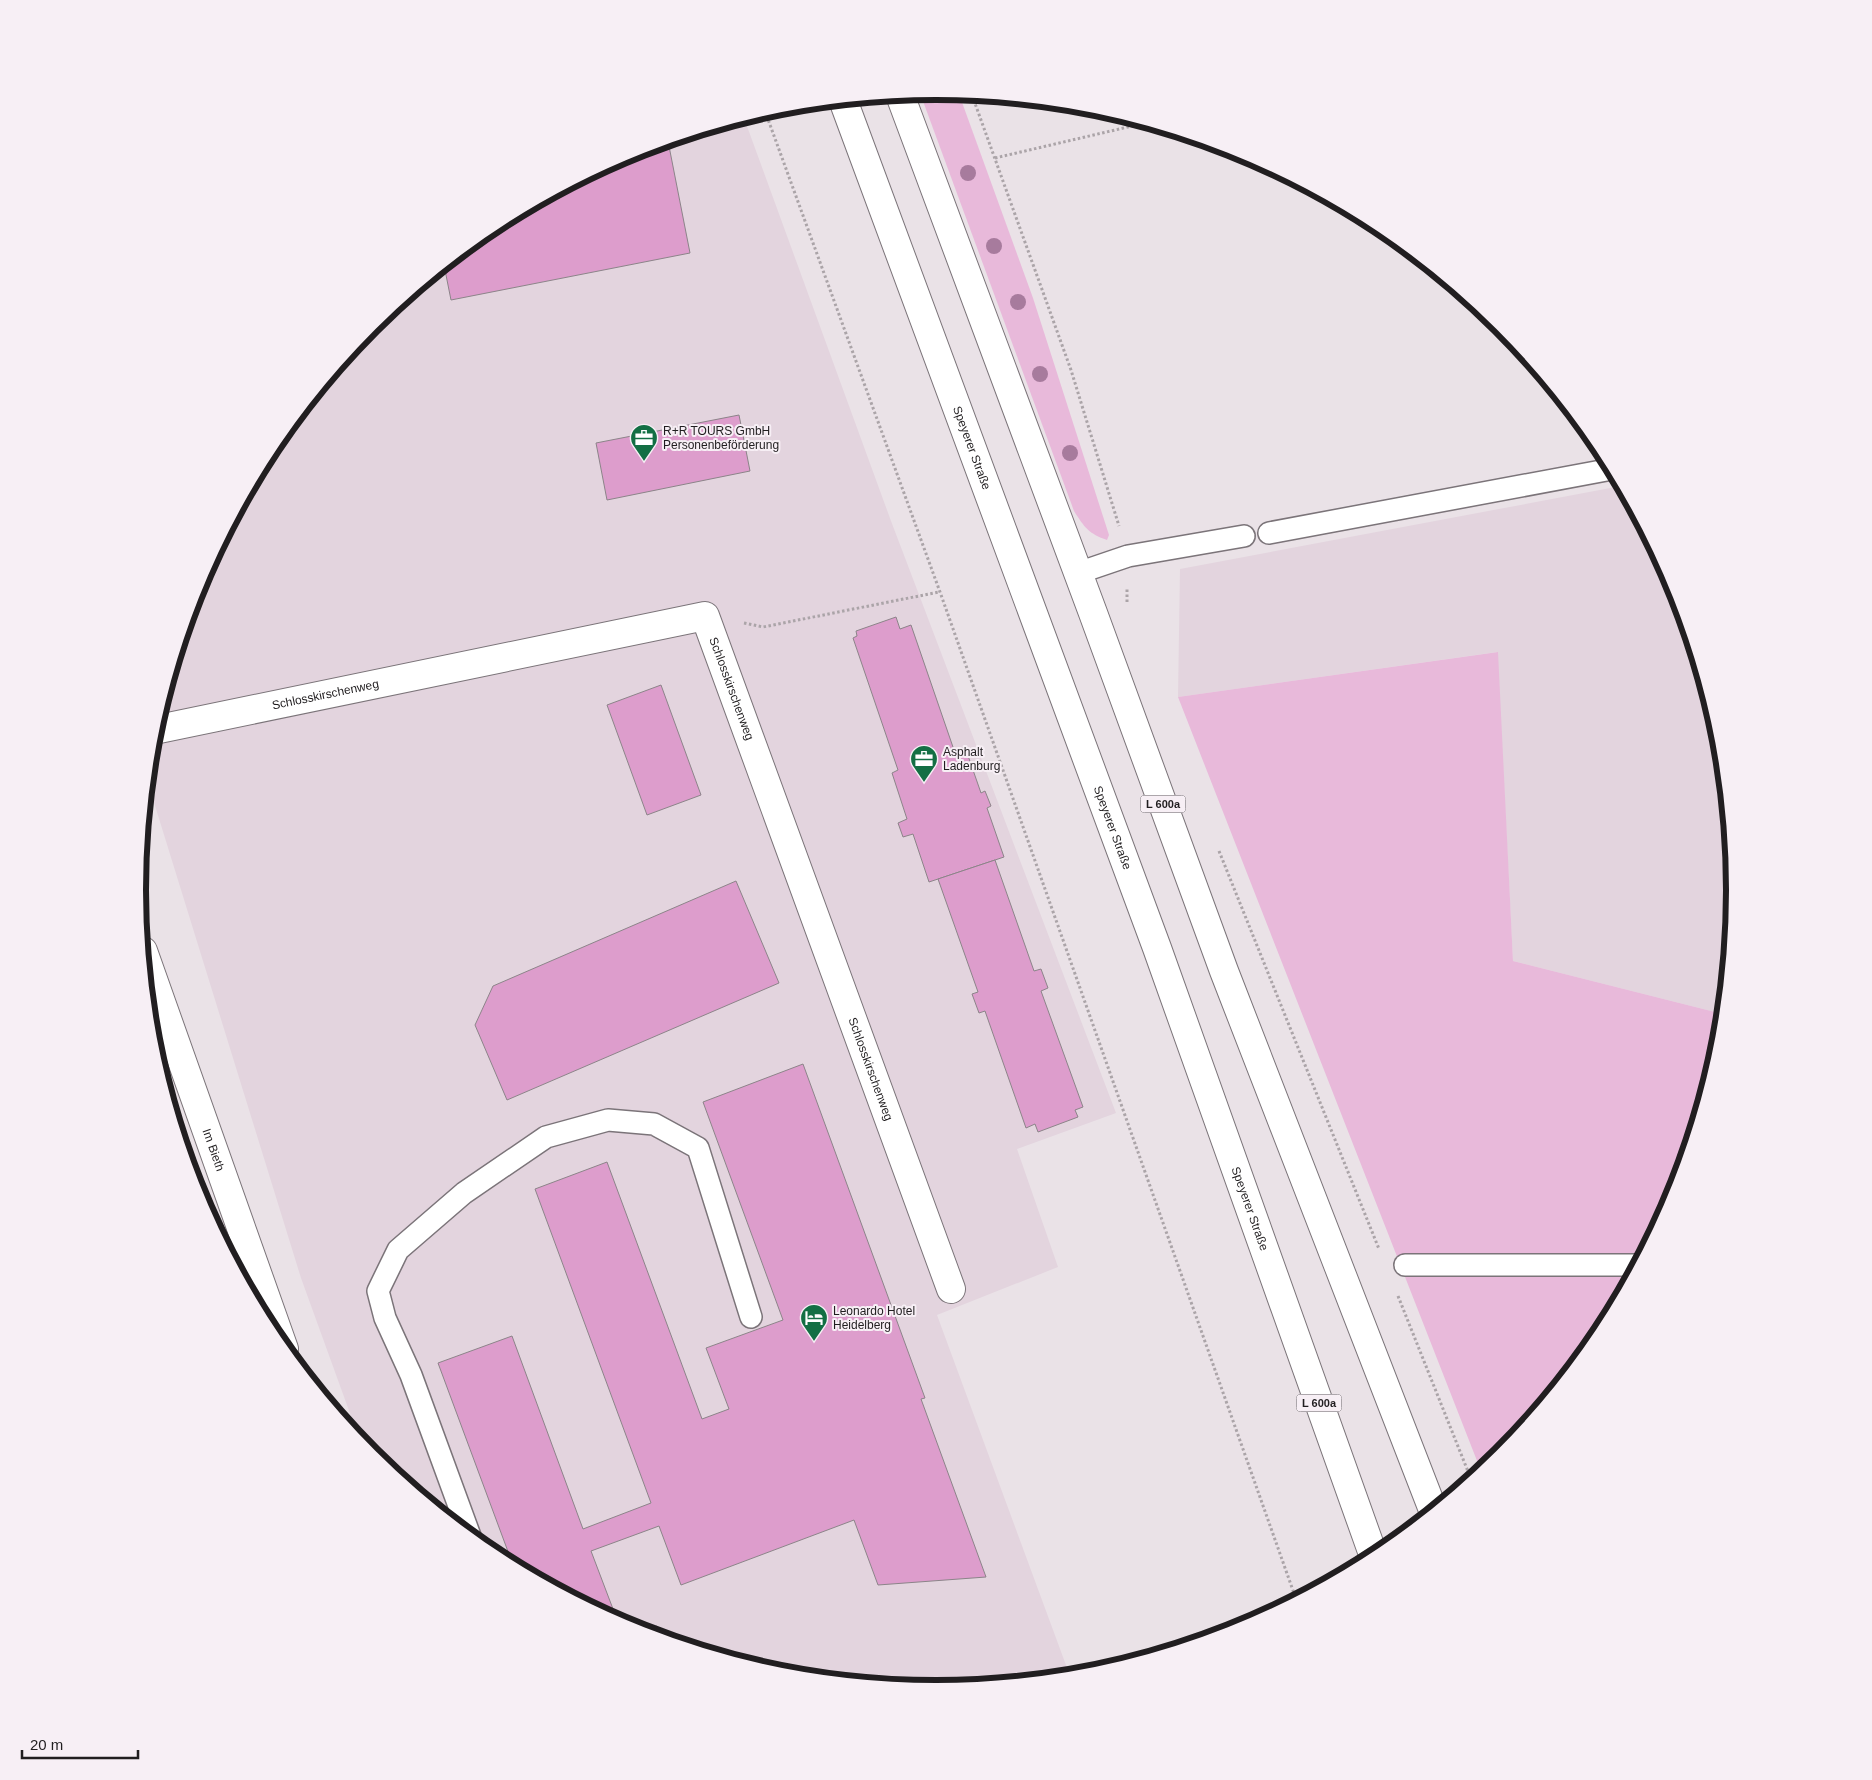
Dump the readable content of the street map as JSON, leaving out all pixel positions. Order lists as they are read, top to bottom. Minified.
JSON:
{"streets":{"main road":["Speyerer Straße","Schlosskirschenweg","L 600a","Im Bieth"]},"places":{"office":["R+R TOURS GmbH Personenbeförderung","Asphalt Ladenburg"],"hotel":["Leonardo Hotel Heidelberg"]},"scale_bar":"20 m"}
